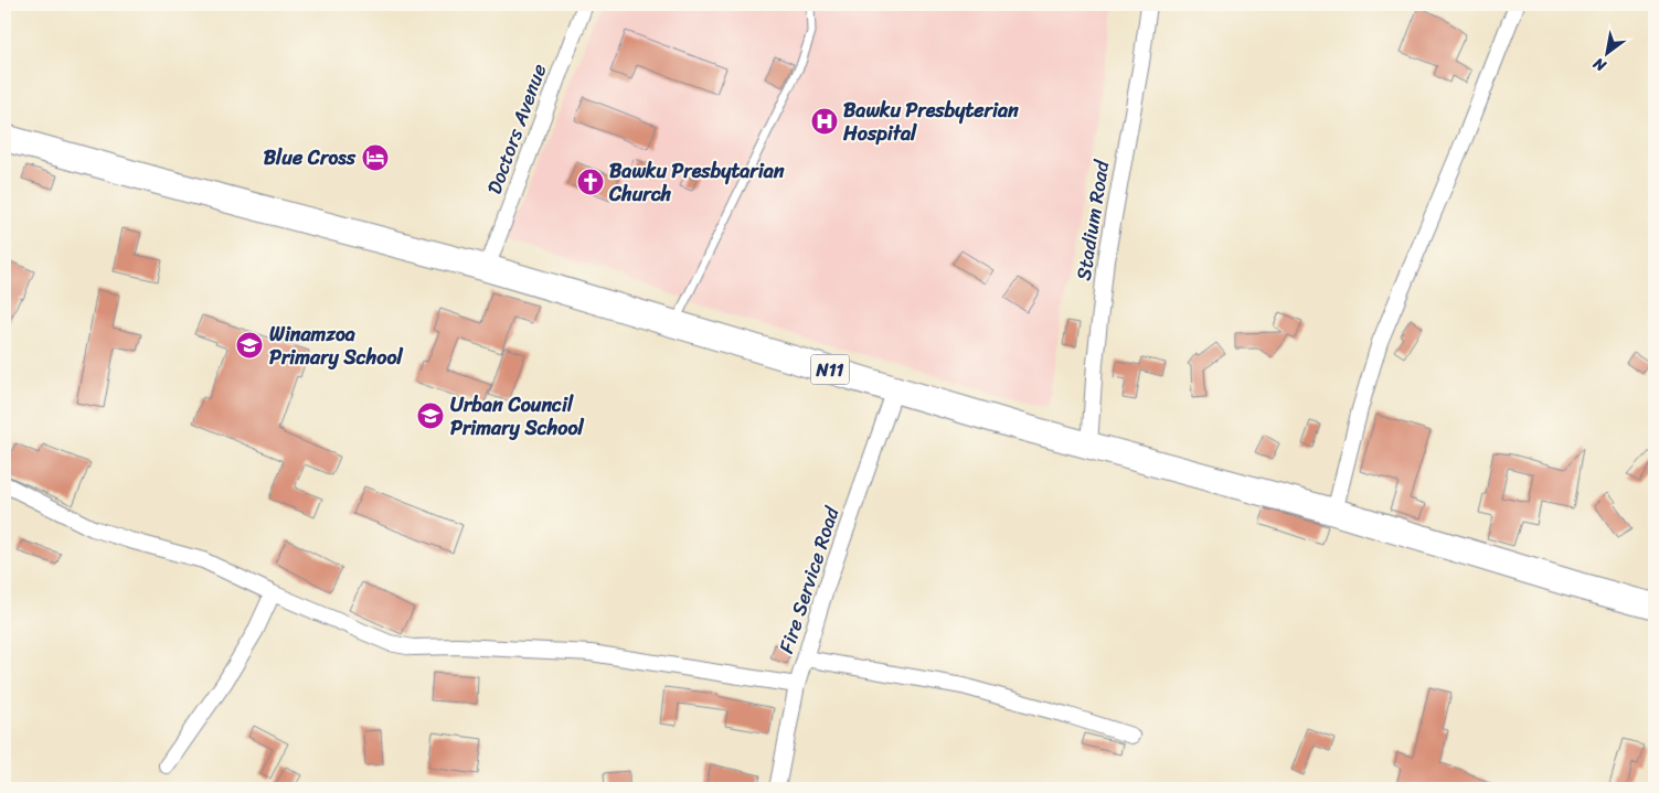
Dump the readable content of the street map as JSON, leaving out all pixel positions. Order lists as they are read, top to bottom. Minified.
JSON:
{"streets":{"highway":["N11"],"street":["Doctors Avenue","Stadium Road","Fire Service Road"]},"crossings":[["Doctors Avenue","N11"],["Stadium Road","N11"],["N11","Fire Service Road"]],"places":{"hospital":["Bawku Presbyterian Hospital"],"hotel":["Blue Cross"],"church":["Bawku Presbytarian Church"],"school or university":["Winamzoa Primary School","Urban Council Primary School"]},"north":"bottom left"}
